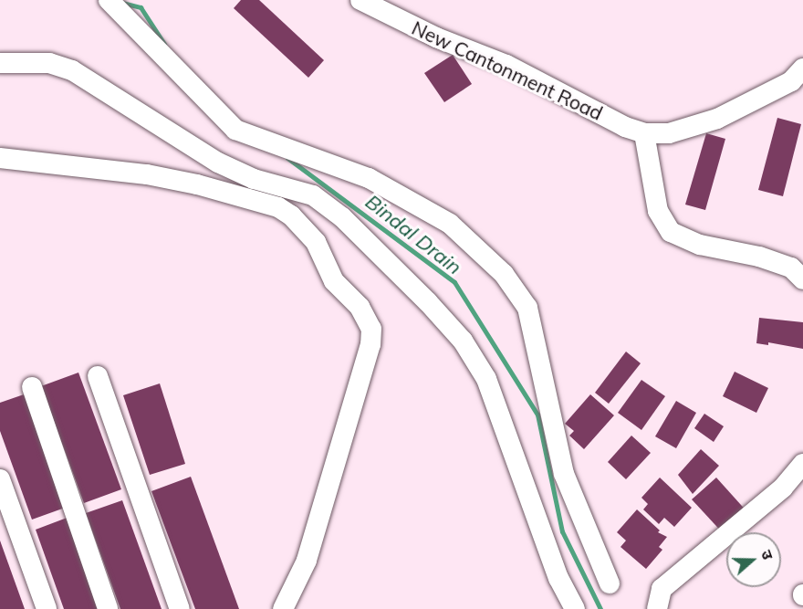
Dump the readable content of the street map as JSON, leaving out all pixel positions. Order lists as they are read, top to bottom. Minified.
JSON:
{"streets":{"street":["New Cantonment Road"]},"water":["Bindal Drain"],"north":"right"}
